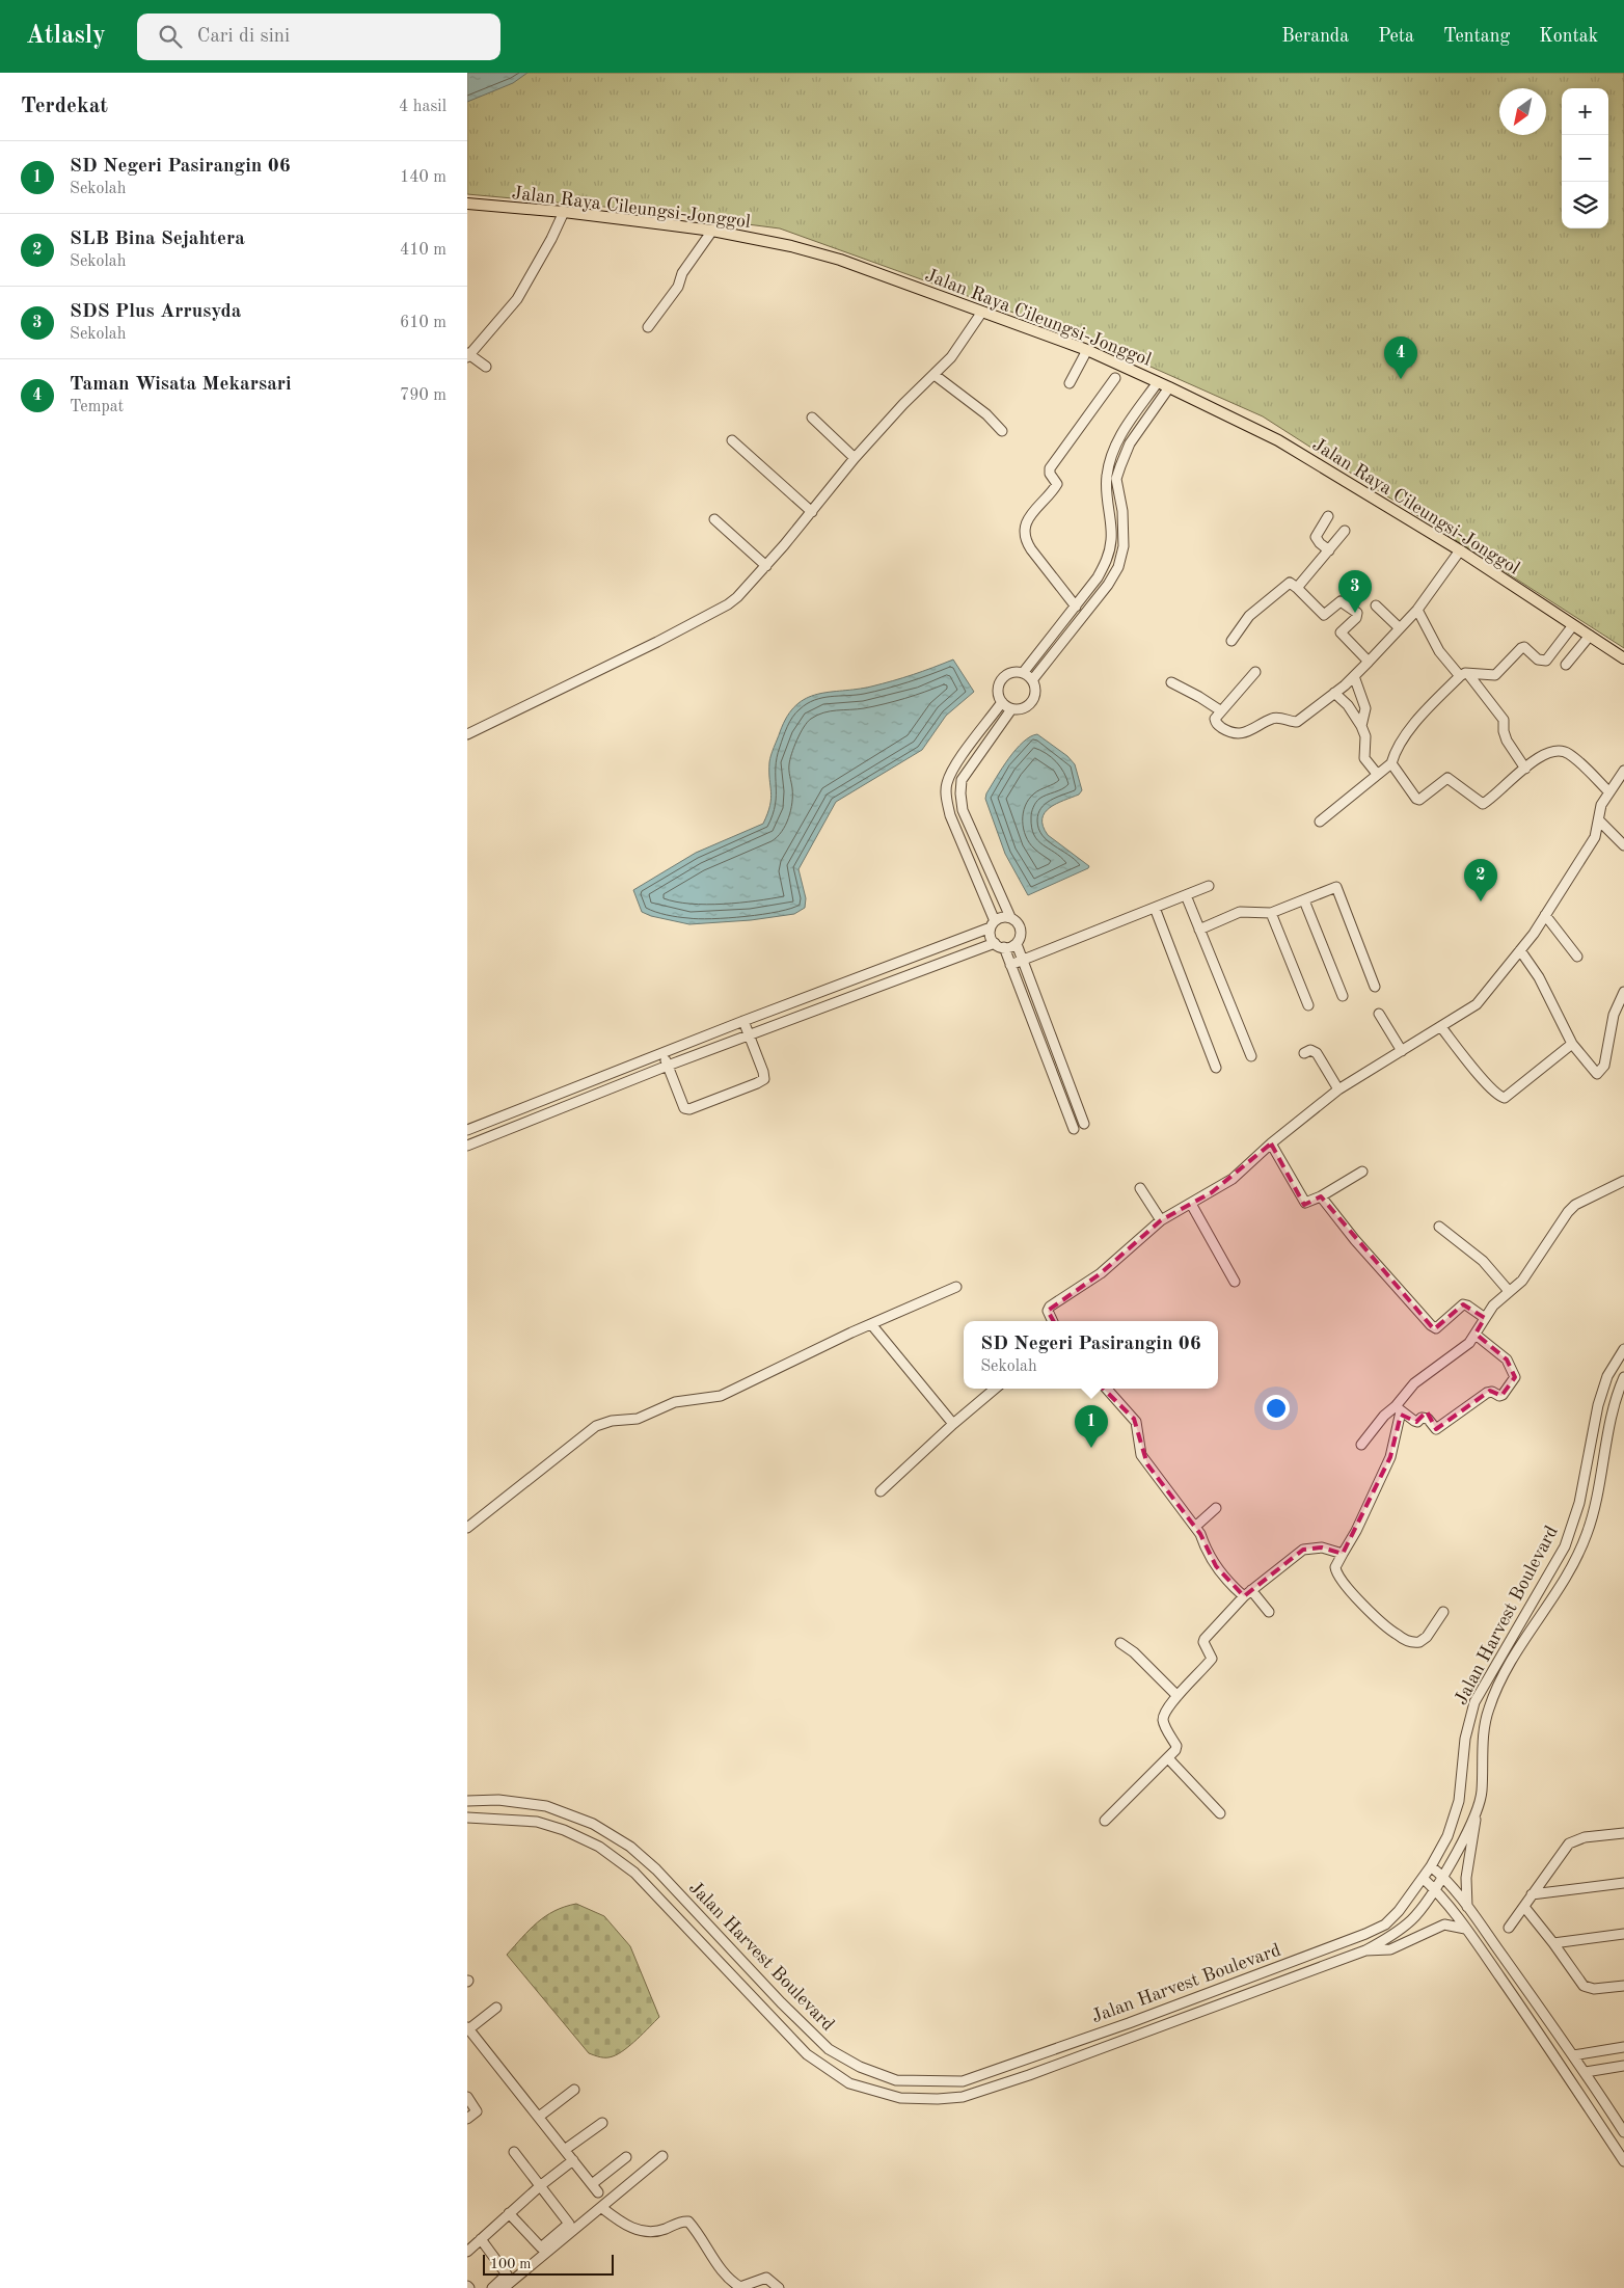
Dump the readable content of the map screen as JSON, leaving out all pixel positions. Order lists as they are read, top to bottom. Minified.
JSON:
{"streets":{"main road":["Jalan Raya Cileungsi-Jonggol"],"street":["Jalan Harvest Boulevard"]},"scale_bar":"100 m","north":"bottom left","page":{"header":"Atlasly","search":"Cari di sini","nav":["Beranda","Peta","Tentang","Kontak"],"heading":["Terdekat","4 hasil"],"map_buttons":["+","−"],"list":[{"mark":"1","name":"SD Negeri Pasirangin 06","note":"Sekolah","value":"140 m"},{"mark":"2","name":"SLB Bina Sejahtera","note":"Sekolah","value":"410 m"},{"mark":"3","name":"SDS Plus Arrusyda","note":"Sekolah","value":"610 m"},{"mark":"4","name":"Taman Wisata Mekarsari","note":"Tempat","value":"790 m"}],"pins":["4","3","2","1"],"popup":["SD Negeri Pasirangin 06","Sekolah"],"scale":"100 m"}}
